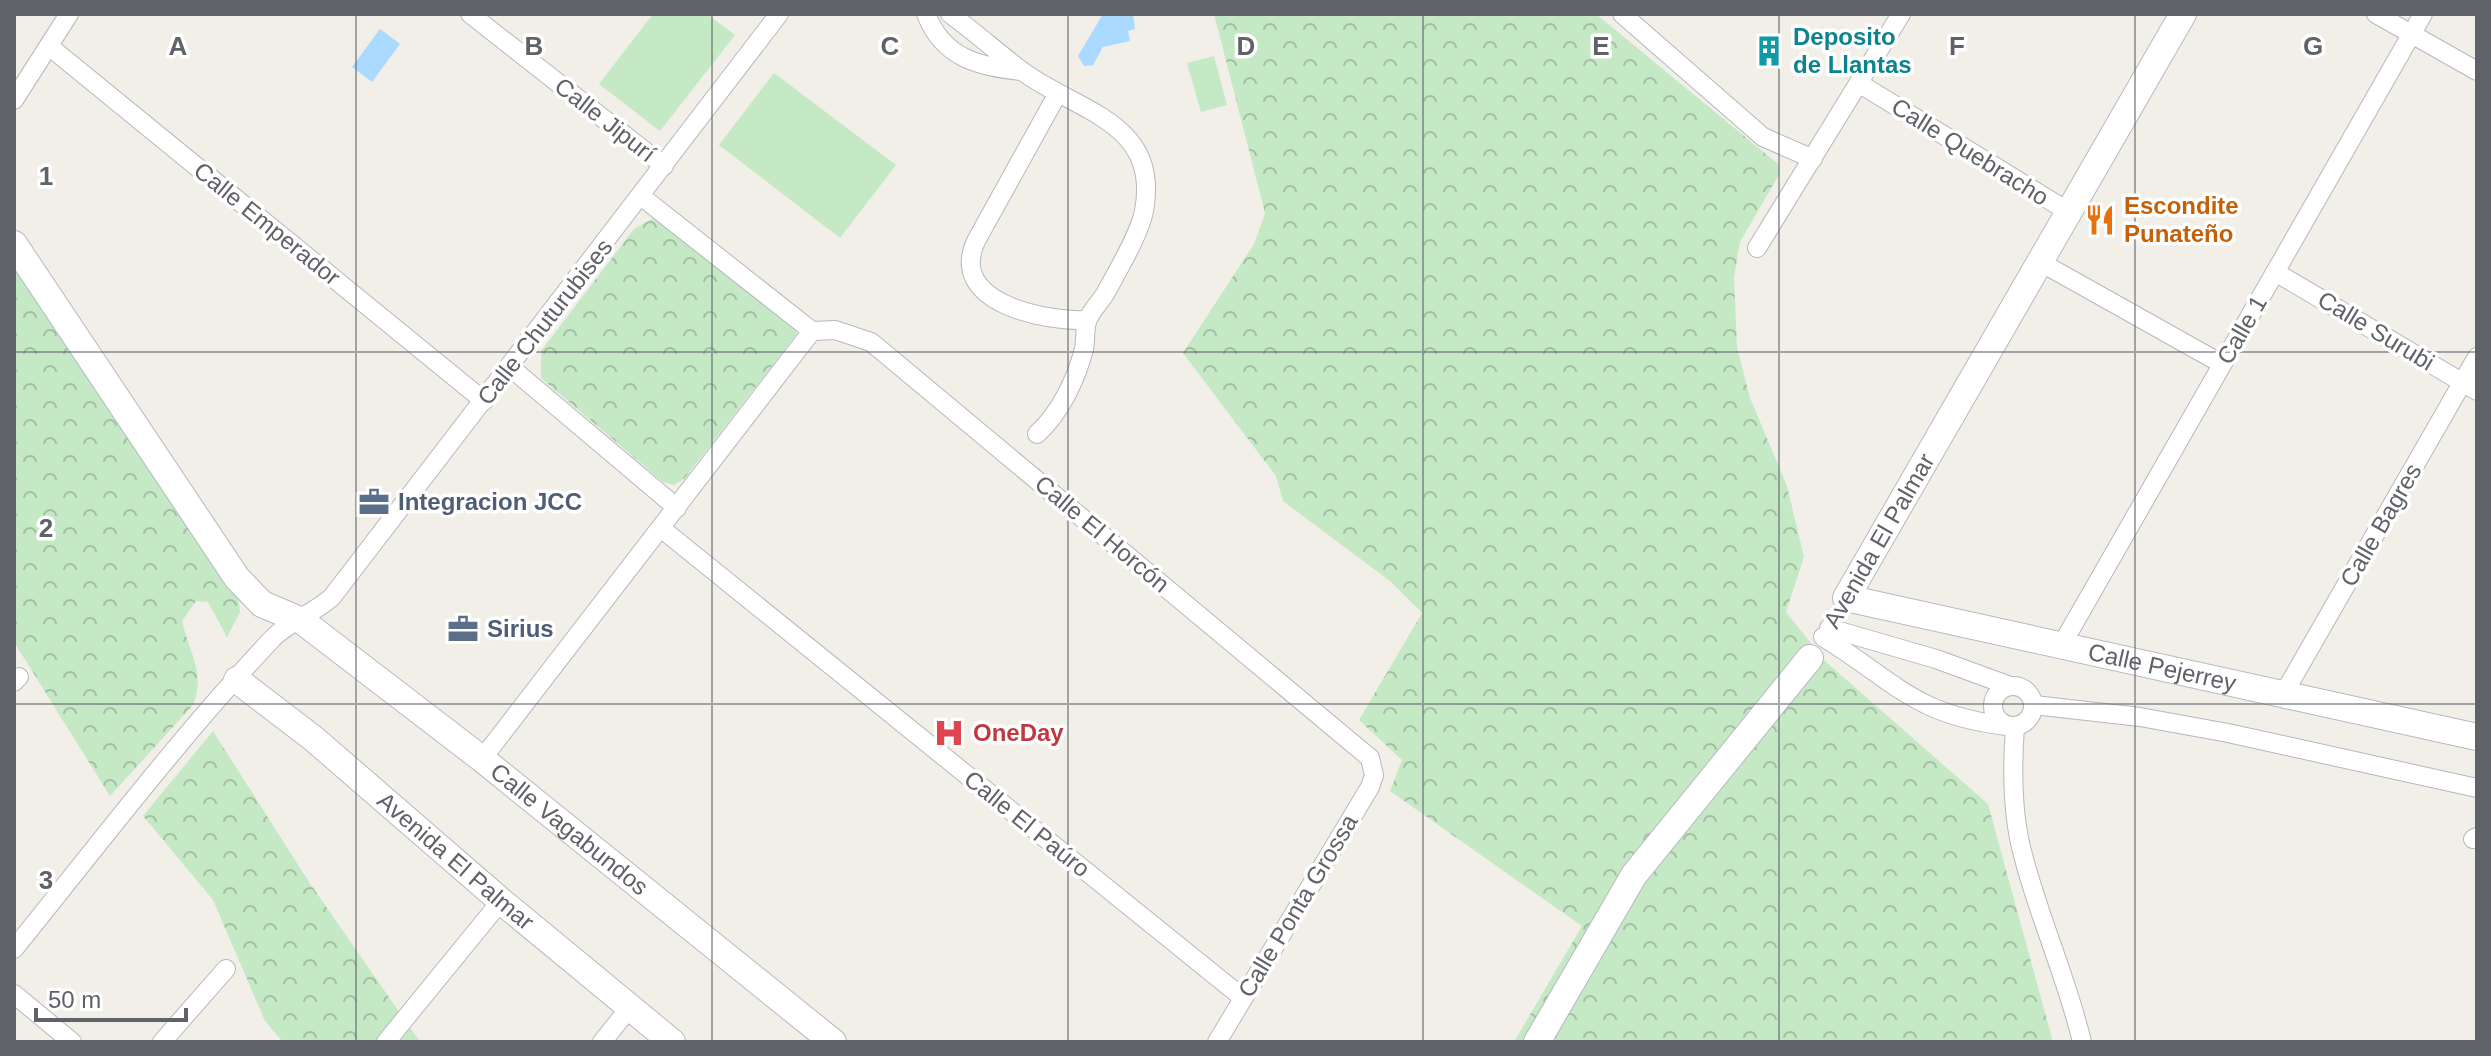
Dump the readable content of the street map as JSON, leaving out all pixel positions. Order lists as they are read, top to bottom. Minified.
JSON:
{"streets":{"street":["Calle Jipurí","Calle Quebracho","Calle Emperador","Calle Chuturubises","Calle 1","Calle Surubi","Calle Bagres","Calle El Horcón","Avenida El Palmar","Calle Pejerrey","Calle El Paúro","Calle Vagabundos","Calle Ponta Grossa"]},"crossings":[["Calle Jipurí","Calle Chuturubises"],["Calle Quebracho","Avenida El Palmar"],["Calle Emperador","Calle Chuturubises"],["Calle Chuturubises","Avenida El Palmar"],["Calle Chuturubises","Calle Vagabundos"],["Calle 1","Calle Surubi"],["Calle 1","Calle Pejerrey"],["Calle Surubi","Calle Bagres"],["Calle Bagres","Calle Pejerrey"],["Calle El Horcón","Calle Ponta Grossa"],["Avenida El Palmar","Calle Pejerrey"],["Calle El Paúro","Calle Ponta Grossa"]],"places":{"building":["Deposito de Llantas"],"restaurant":["Escondite Punateño"],"office":["Integracion JCC","Sirius"],"hospital":["OneDay"]},"scale_bar":"50 m","grid":{"columns":["A","B","C","D","E","F","G"],"rows":["1","2","3"]}}
